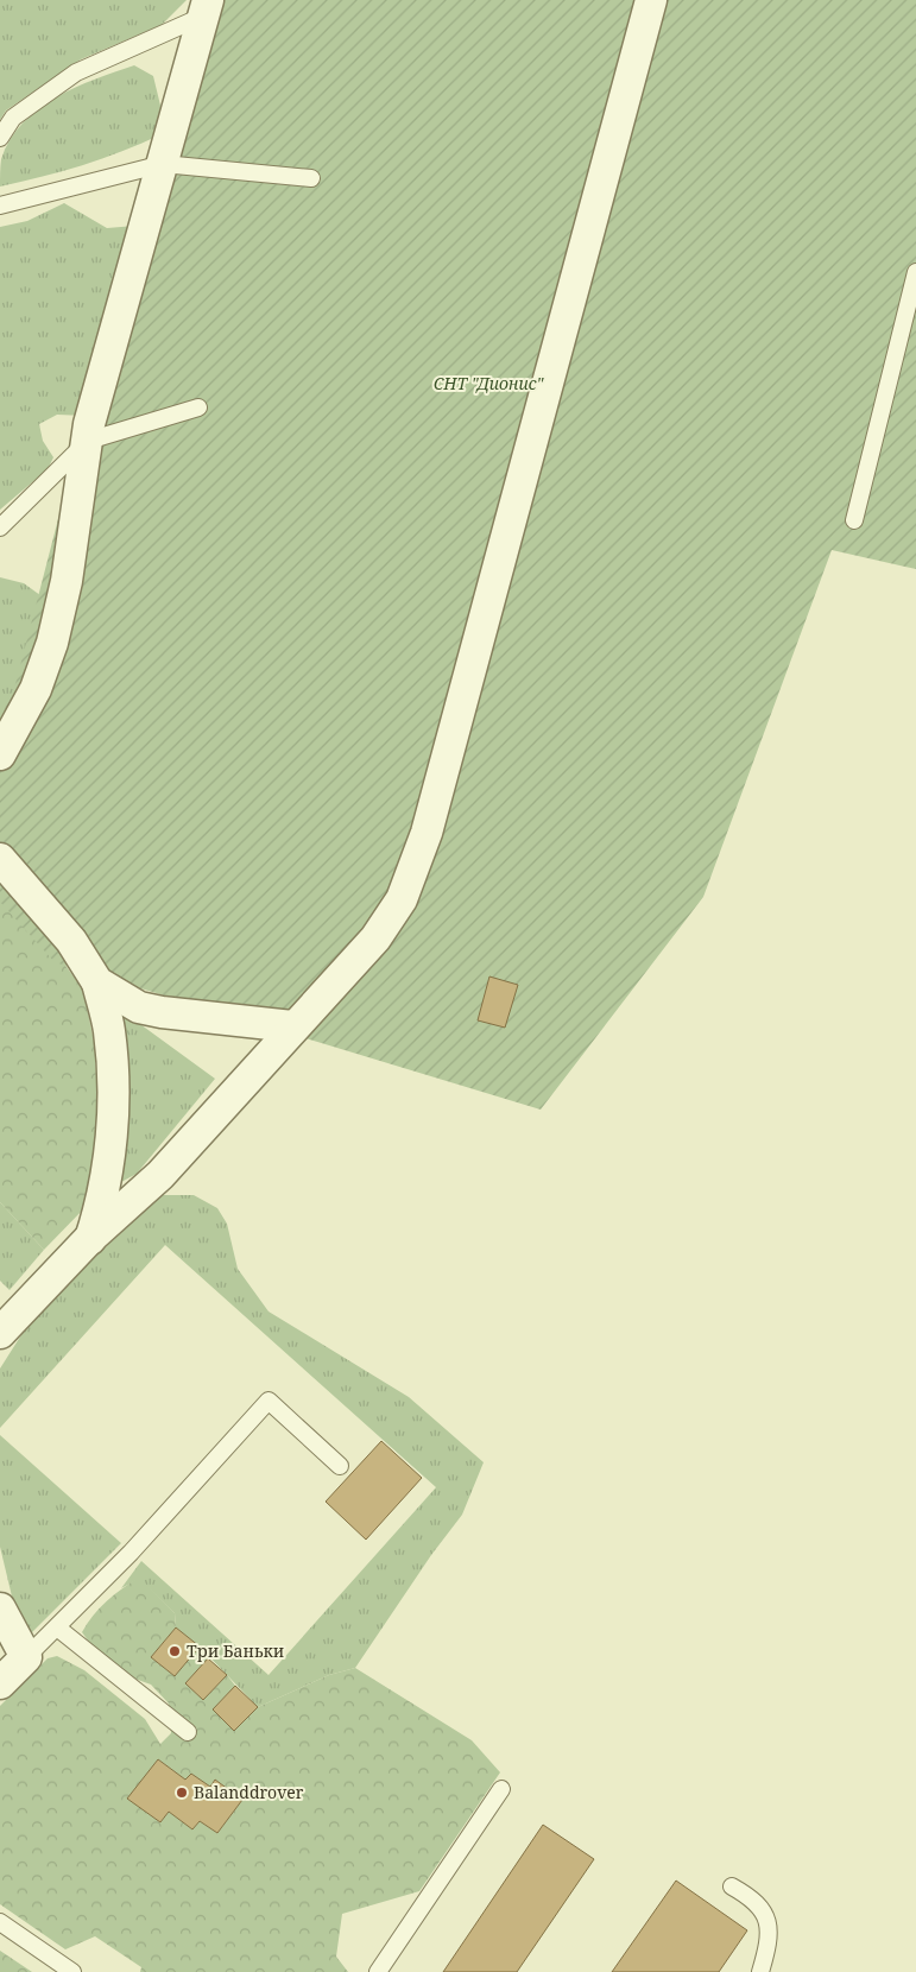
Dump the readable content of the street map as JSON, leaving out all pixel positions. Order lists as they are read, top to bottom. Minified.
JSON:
{"parks":["СНТ \"Дионис\""],"places":["Три Баньки","Balanddrover"]}
